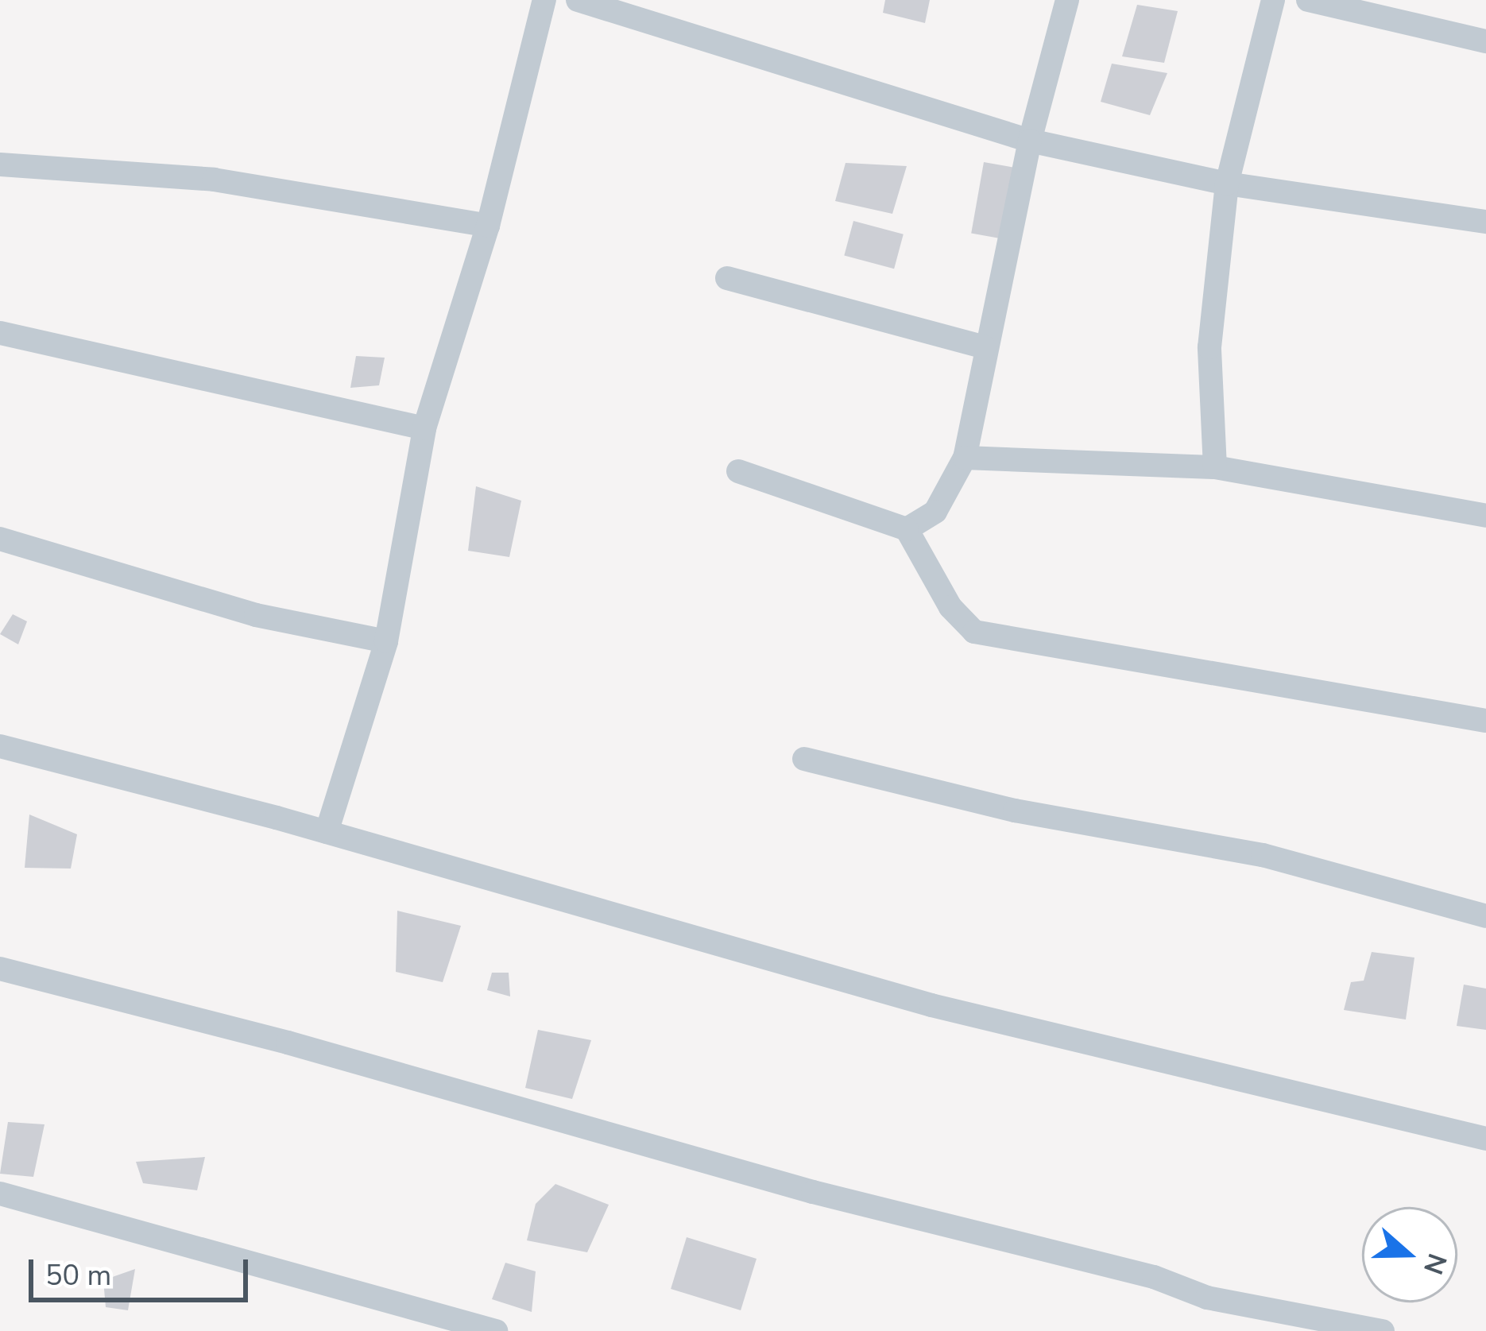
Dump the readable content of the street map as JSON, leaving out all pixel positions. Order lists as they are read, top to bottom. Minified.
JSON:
{"scale_bar":"50 m","north":"right"}
